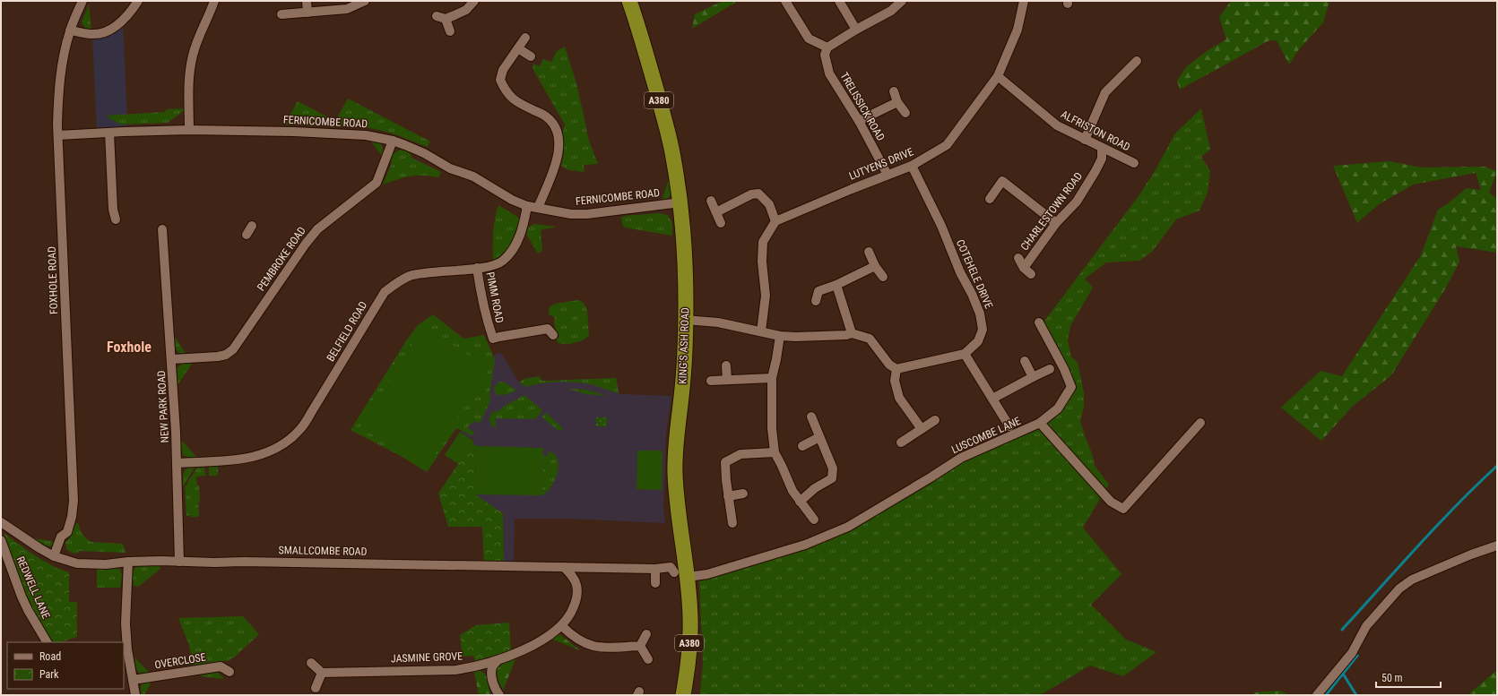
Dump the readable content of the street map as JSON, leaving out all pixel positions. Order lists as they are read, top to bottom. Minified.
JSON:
{"streets":{"highway":["A380","KING'S ASH ROAD"],"street":["TRELISSICK ROAD","FERNICOMBE ROAD","ALFRISTON ROAD","LUTYENS DRIVE","CHARLESTOWN ROAD","PEMBROKE ROAD","COTEHELE DRIVE","FOXHOLE ROAD","PIMM ROAD","BELFIELD ROAD","NEW PARK ROAD","LUSCOMBE LANE","SMALLCOMBE ROAD","REDWELL LANE","JASMINE GROVE","OVERCLOSE"]},"crossings":[["TRELISSICK ROAD","LUTYENS DRIVE"],["FERNICOMBE ROAD","PEMBROKE ROAD"],["FERNICOMBE ROAD","FOXHOLE ROAD"],["FERNICOMBE ROAD","BELFIELD ROAD"],["FERNICOMBE ROAD","KING'S ASH ROAD"],["ALFRISTON ROAD","LUTYENS DRIVE"],["ALFRISTON ROAD","CHARLESTOWN ROAD"],["LUTYENS DRIVE","COTEHELE DRIVE"],["PEMBROKE ROAD","NEW PARK ROAD"],["FOXHOLE ROAD","SMALLCOMBE ROAD"],["PIMM ROAD","BELFIELD ROAD"],["BELFIELD ROAD","NEW PARK ROAD"],["KING'S ASH ROAD","LUSCOMBE LANE"],["KING'S ASH ROAD","SMALLCOMBE ROAD"],["NEW PARK ROAD","SMALLCOMBE ROAD"],["LUSCOMBE LANE","SMALLCOMBE ROAD"],["SMALLCOMBE ROAD","JASMINE GROVE"]],"districts":["Foxhole"],"legend":["Road","Park"],"scale_bar":"50 m"}
